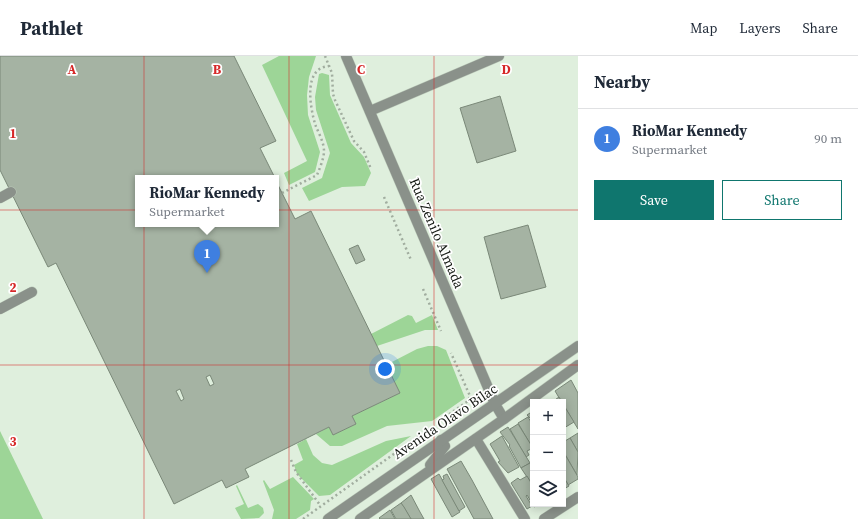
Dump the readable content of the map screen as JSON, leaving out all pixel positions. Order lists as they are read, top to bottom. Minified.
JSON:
{"streets":{"street":["Rua Zenilo Almada","Avenida Olavo Bilac"]},"crossings":[["Rua Zenilo Almada","Avenida Olavo Bilac"]],"page":{"header":"Pathlet","nav":["Map","Layers","Share"],"heading":"Nearby","list":[{"mark":"1","name":"RioMar Kennedy","note":"Supermarket","value":"90 m"}],"buttons":["Save","Share"],"popup":["RioMar Kennedy","Supermarket"],"pins":"1","map_buttons":["+","−"]},"grid":{"columns":["A","B","C","D"],"rows":["1","2","3"]}}
